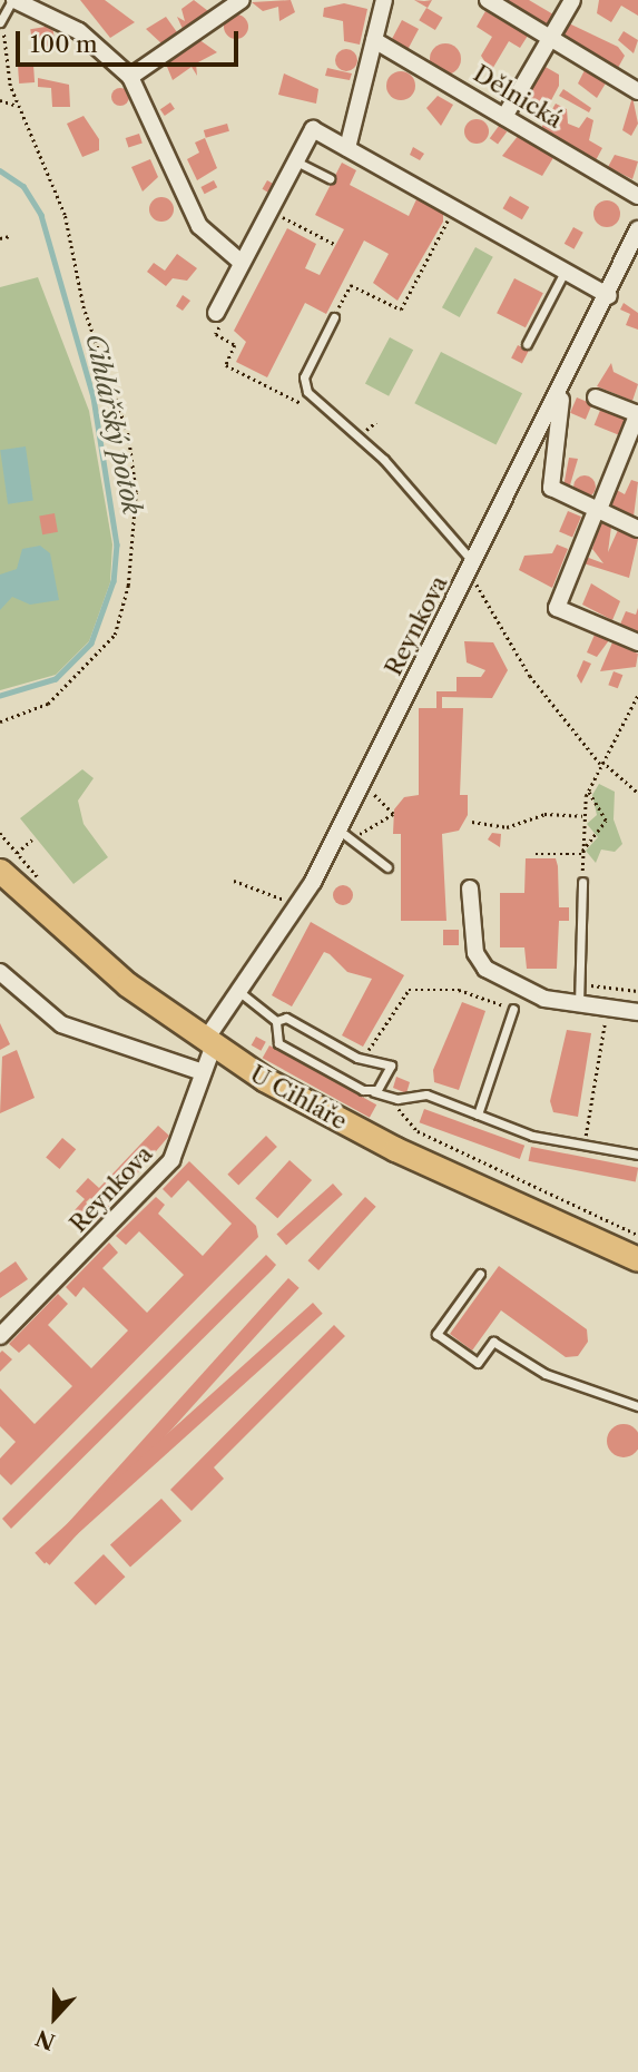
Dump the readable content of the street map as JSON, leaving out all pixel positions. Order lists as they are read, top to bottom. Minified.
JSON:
{"streets":{"main road":["U Cihláře"],"street":["Dělnická","Reynkova"]},"crossings":[["Reynkova","U Cihláře"]],"water":["Cihlářský potok"],"scale_bar":"100 m","north":"bottom"}
